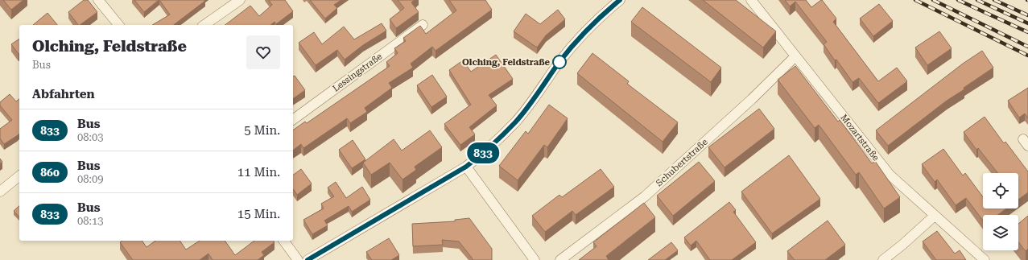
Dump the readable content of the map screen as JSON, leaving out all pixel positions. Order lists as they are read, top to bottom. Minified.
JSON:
{"streets":{"street":["Lessingstraße","Mozartstraße","Schubertstraße"]},"crossings":[["Mozartstraße","Schubertstraße"]],"places":["Olching, Feldstraße"],"lines":["bus line 833"],"page":{"on_map":"833","heading":[["Olching, Feldstraße","Bus"],"Abfahrten"],"list":[{"mark":"833","name":"Bus","note":"08:03","value":"5 Min."},{"mark":"860","name":"Bus","note":"08:09","value":"11 Min."},{"mark":"833","name":"Bus","note":"08:13","value":"15 Min."}]}}
